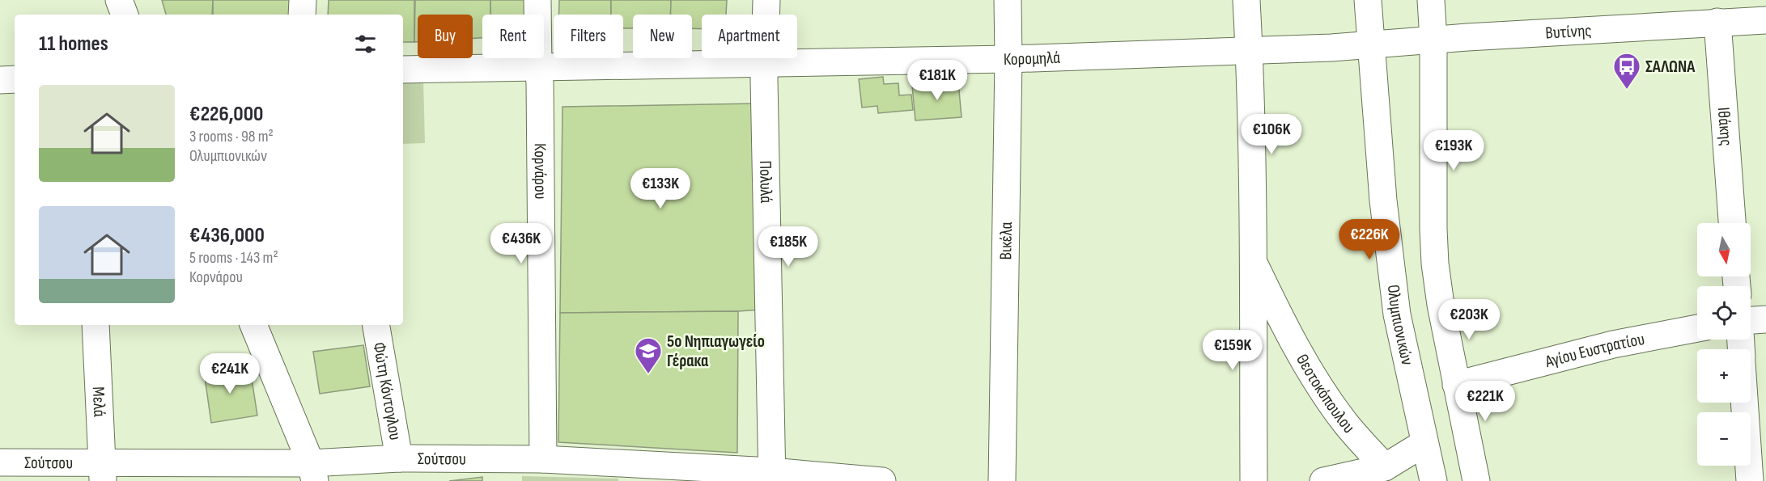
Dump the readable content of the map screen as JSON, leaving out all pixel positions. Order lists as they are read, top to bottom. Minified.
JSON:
{"streets":{"street":["Βυτίνης","Κορομηλά","Ιθάκης","Κορνάρου","Πολυλά","Βικέλα","Ολυμπιονικών","Αγίου Ευστρατίου","Φώτη Κόντογλου","Θεοτοκόπουλου","Μελά","Σούτσου"]},"crossings":[["Βυτίνης","Κορομηλά"],["Βυτίνης","Ιθάκης"],["Βυτίνης","Ολυμπιονικών"],["Κορομηλά","Κορνάρου"],["Κορομηλά","Πολυλά"],["Κορομηλά","Βικέλα"],["Κορομηλά","Ολυμπιονικών"],["Κορομηλά","Θεοτοκόπουλου"],["Κορνάρου","Σούτσου"],["Πολυλά","Σούτσου"],["Φώτη Κόντογλου","Σούτσου"],["Μελά","Σούτσου"]],"places":{"bus stop":["ΣΑΛΩΝΑ"],"school or university":["5ο Νηπιαγωγείο Γέρακα"]},"north":"bottom","page":{"chip":["Buy","Rent","Filters","New","Apartment"],"heading":"11 homes","price":["€181K","€106K","€193K","€133K","€226K","€436K","€185K","€203K","€159K","€241K","€221K"],"list":[{"name":"€226,000","note":"3 rooms · 98 m² · Ολυμπιονικών"},{"name":"€436,000","note":"5 rooms · 143 m² · Κορνάρου"}],"map_buttons":["+","−"]}}
